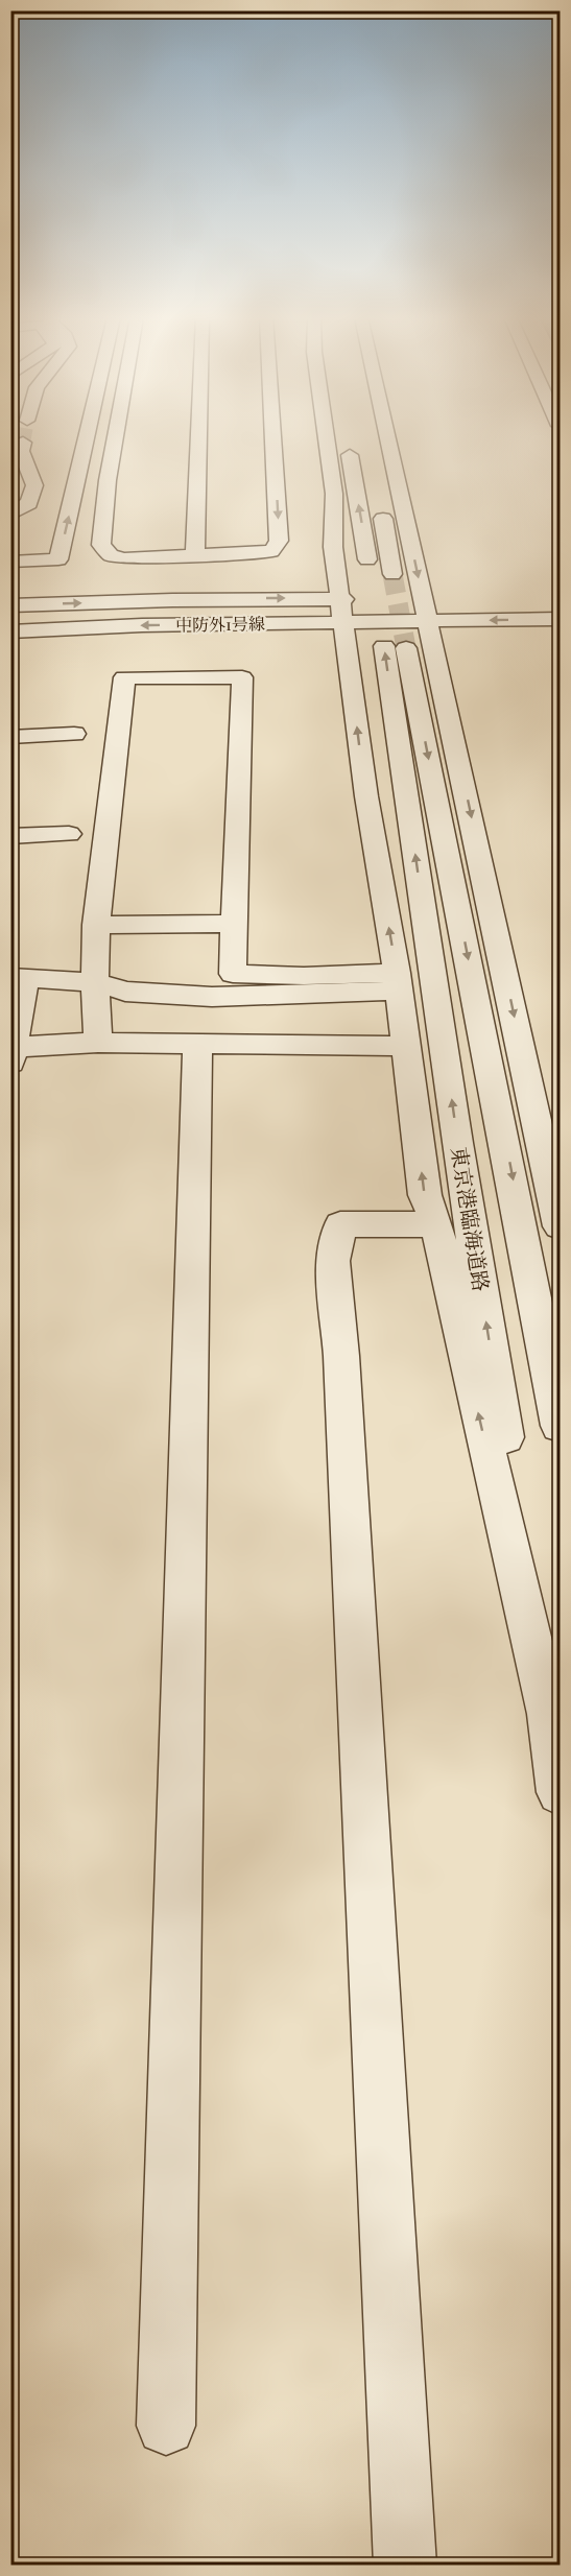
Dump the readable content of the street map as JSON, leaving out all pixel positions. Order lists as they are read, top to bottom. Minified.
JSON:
{"streets":{"street":["中防外1号線","東京港臨海道路"]}}
